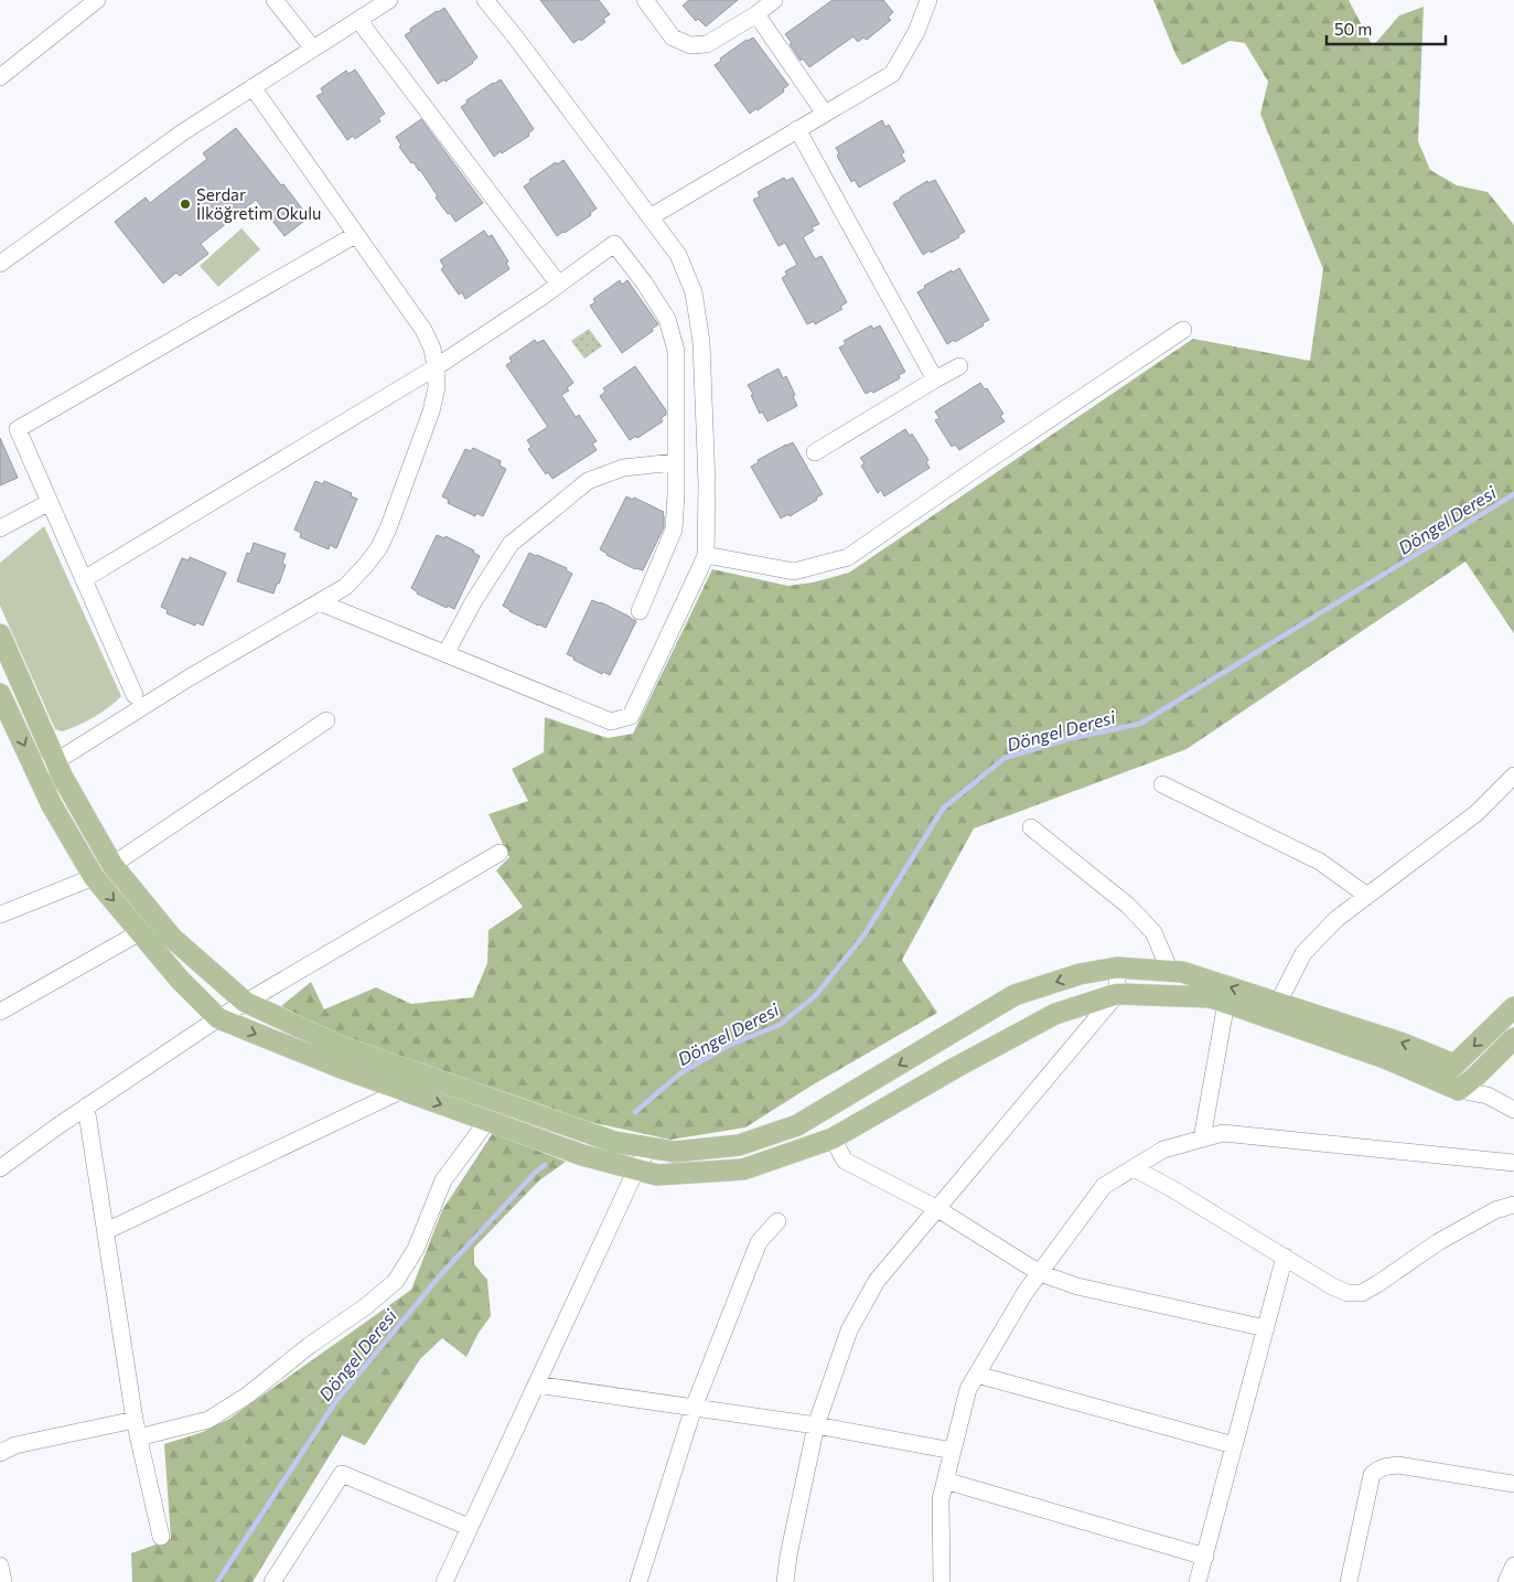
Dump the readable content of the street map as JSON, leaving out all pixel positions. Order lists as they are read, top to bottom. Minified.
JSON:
{"water":["Döngel Deresi"],"places":["Serdar İlköğretim Okulu"],"scale_bar":"50 m"}
